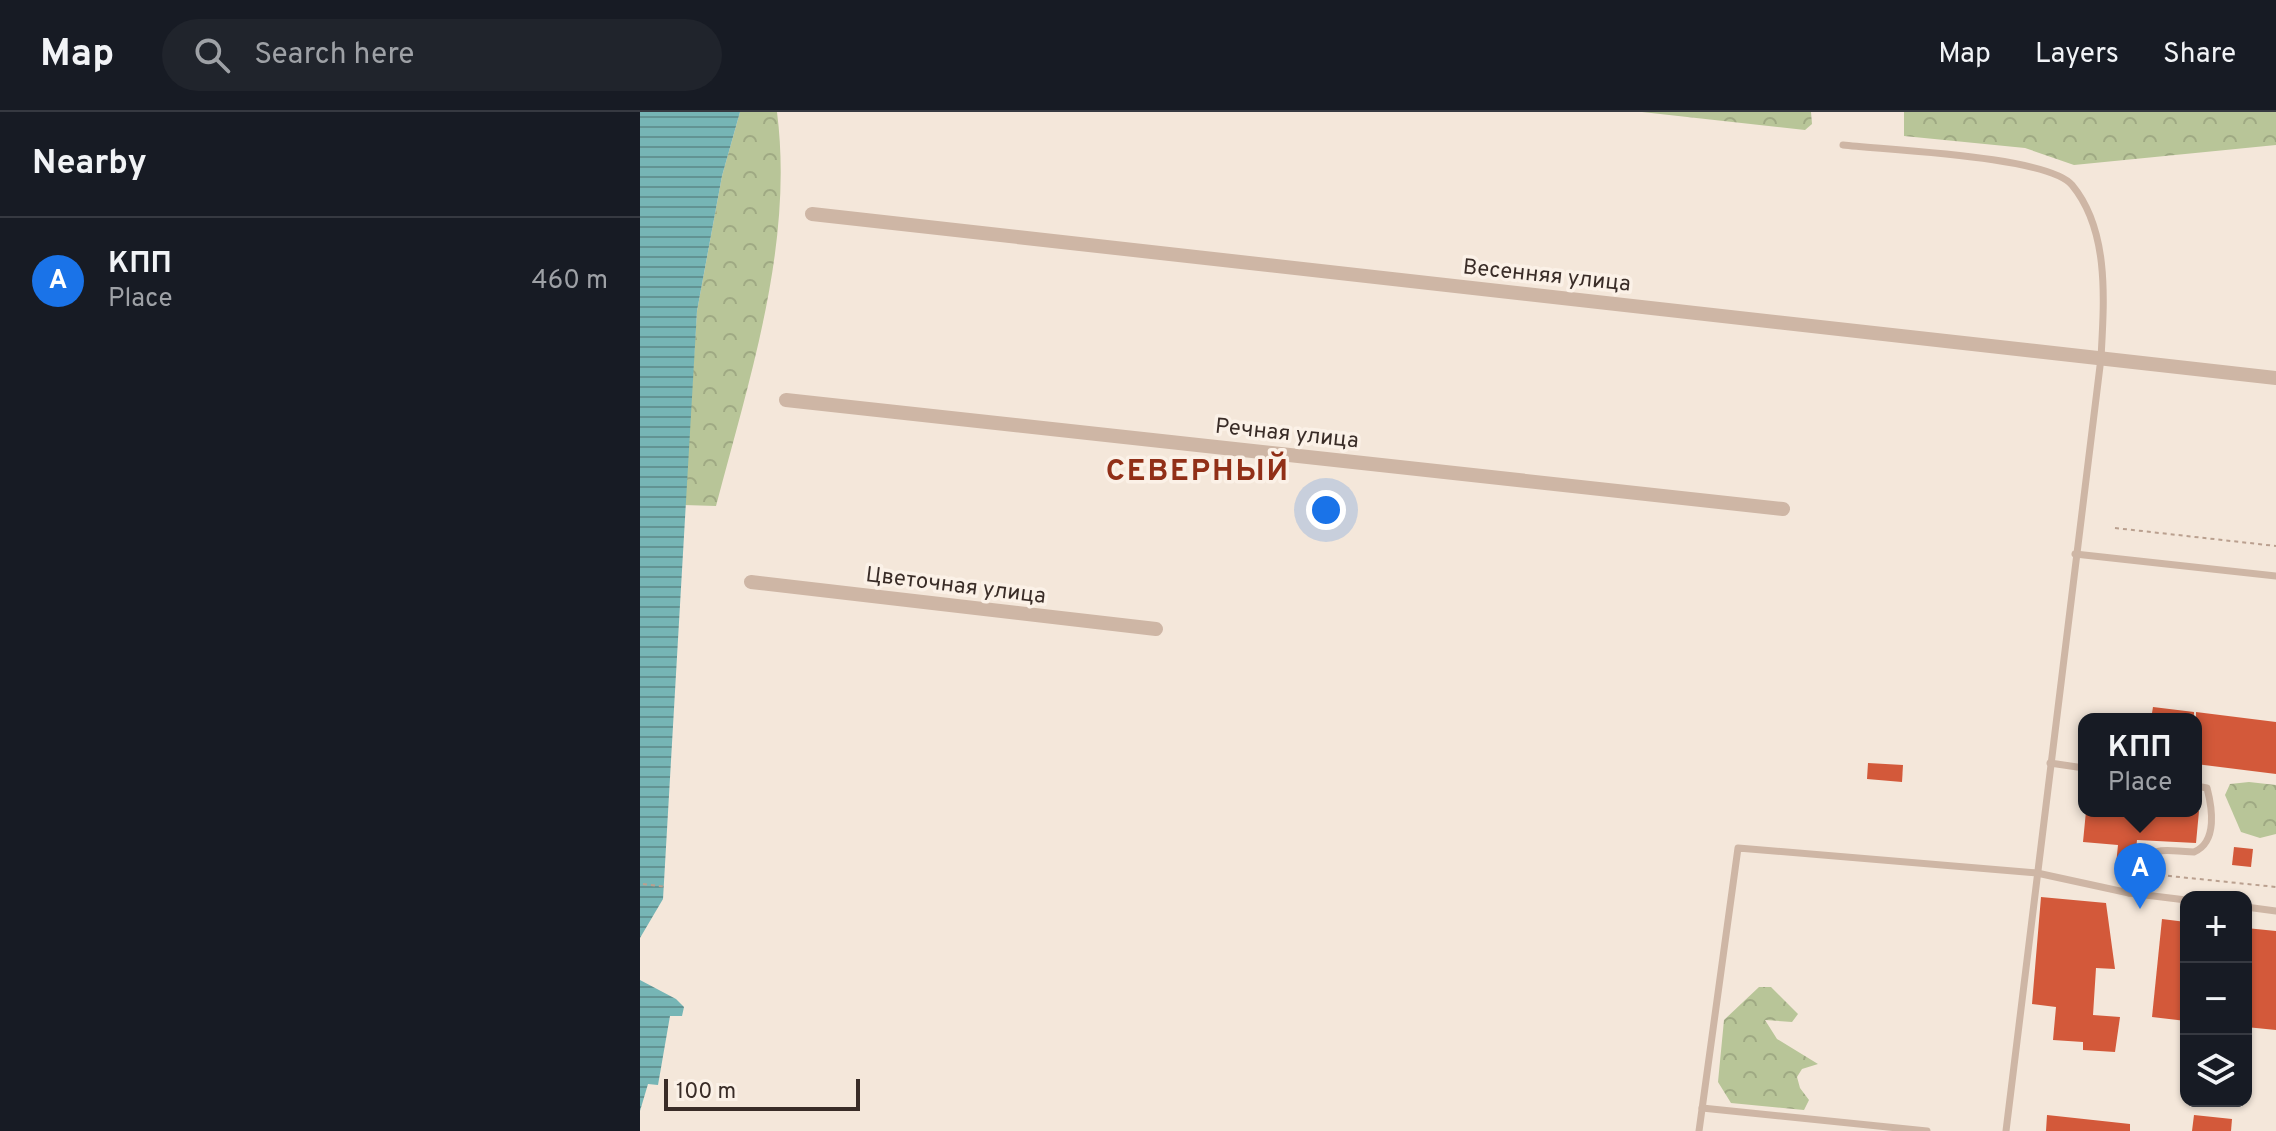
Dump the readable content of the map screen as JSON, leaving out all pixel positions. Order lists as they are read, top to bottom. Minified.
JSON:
{"streets":{"street":["Весенняя улица","Речная улица","Цветочная улица"]},"districts":["СЕВЕРНЫЙ"],"scale_bar":"100 m","page":{"header":"Map","search":"Search here","nav":["Map","Layers","Share"],"heading":"Nearby","list":[{"mark":"A","name":"КПП","note":"Place","value":"460 m"}],"popup":["КПП","Place"],"pins":"A","map_buttons":["+","−"],"scale":"100 m"}}
